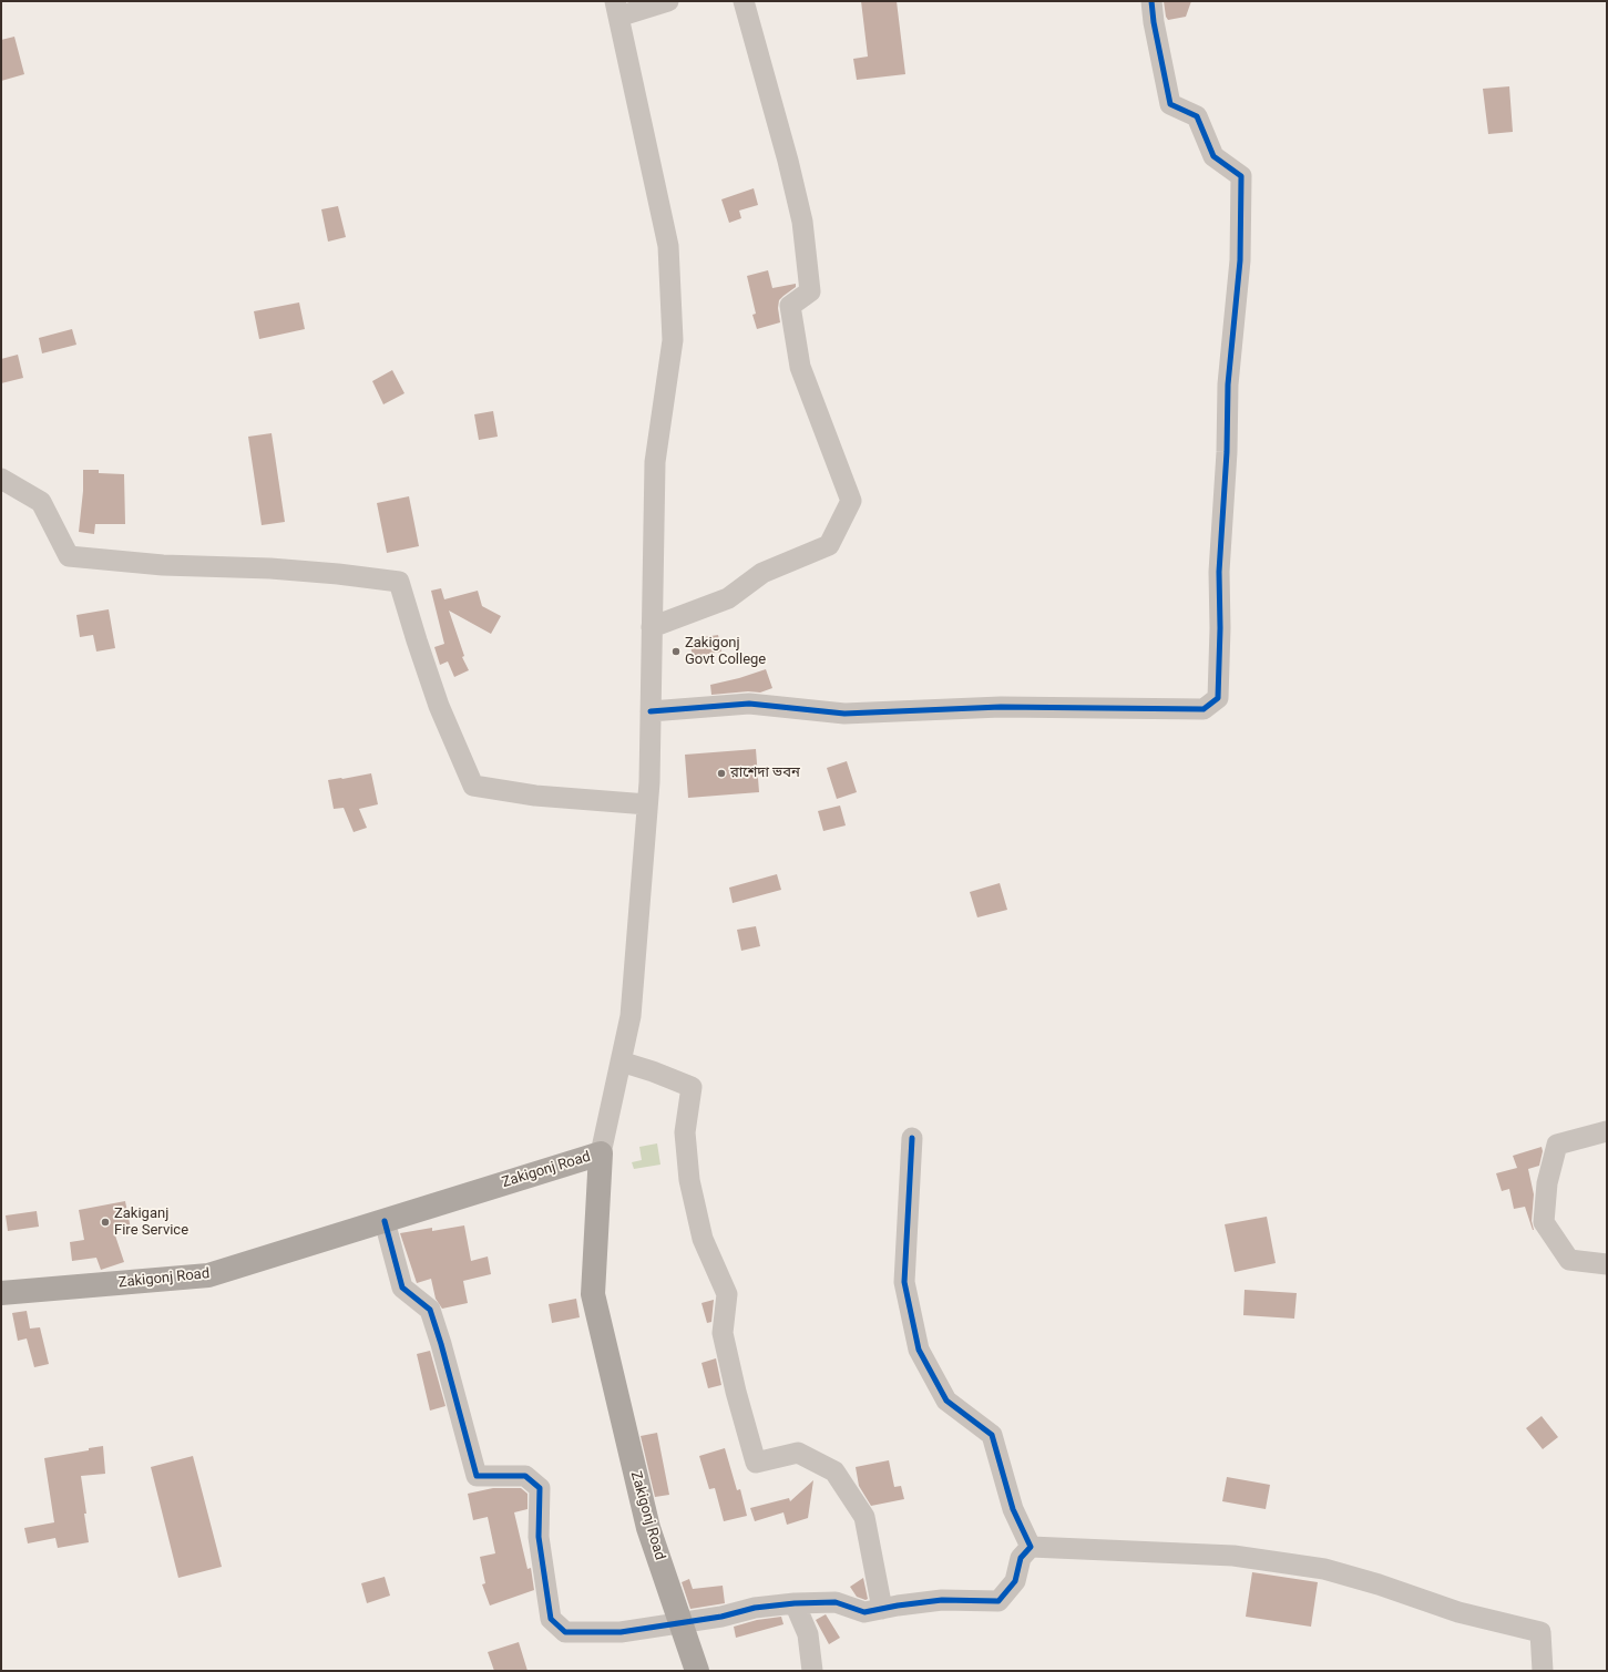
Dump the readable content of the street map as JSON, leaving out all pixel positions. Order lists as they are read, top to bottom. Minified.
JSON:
{"streets":{"main road":["Zakigonj Road"]},"places":["Zakigonj Govt College","রাশেদা ভবন","Zakiganj Fire Service"]}
